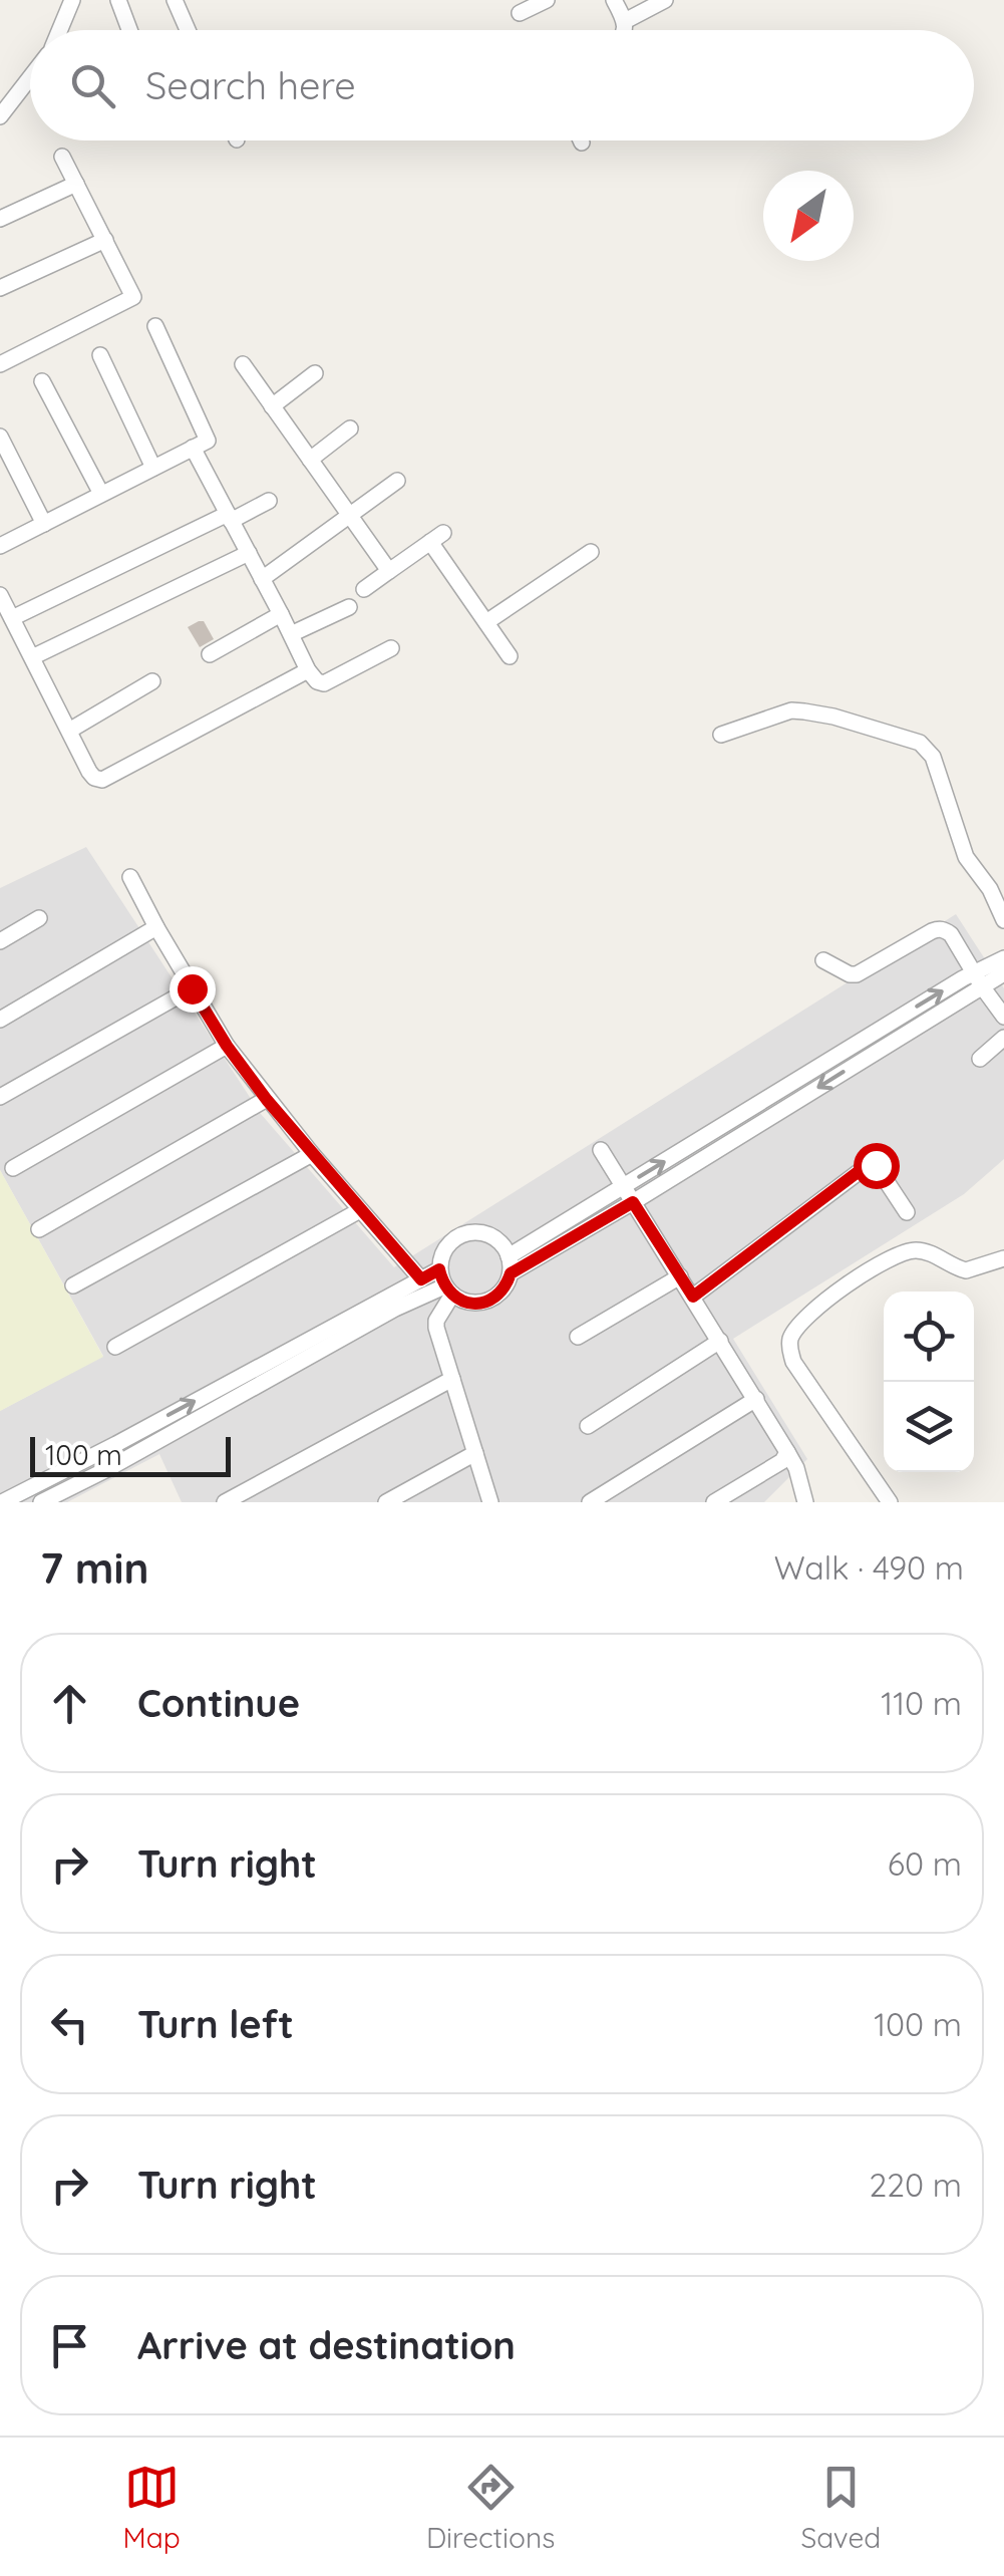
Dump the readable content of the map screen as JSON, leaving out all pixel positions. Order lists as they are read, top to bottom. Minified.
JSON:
{"scale_bar":"100 m","north":"bottom left","page":{"search":"Search here","scale":"100 m","heading":["7 min","Walk · 490 m"],"list":[["Continue","110 m"],["Turn right","60 m"],["Turn left","100 m"],["Turn right","220 m"],"Arrive at destination"],"nav":["Map","Directions","Saved"]}}
